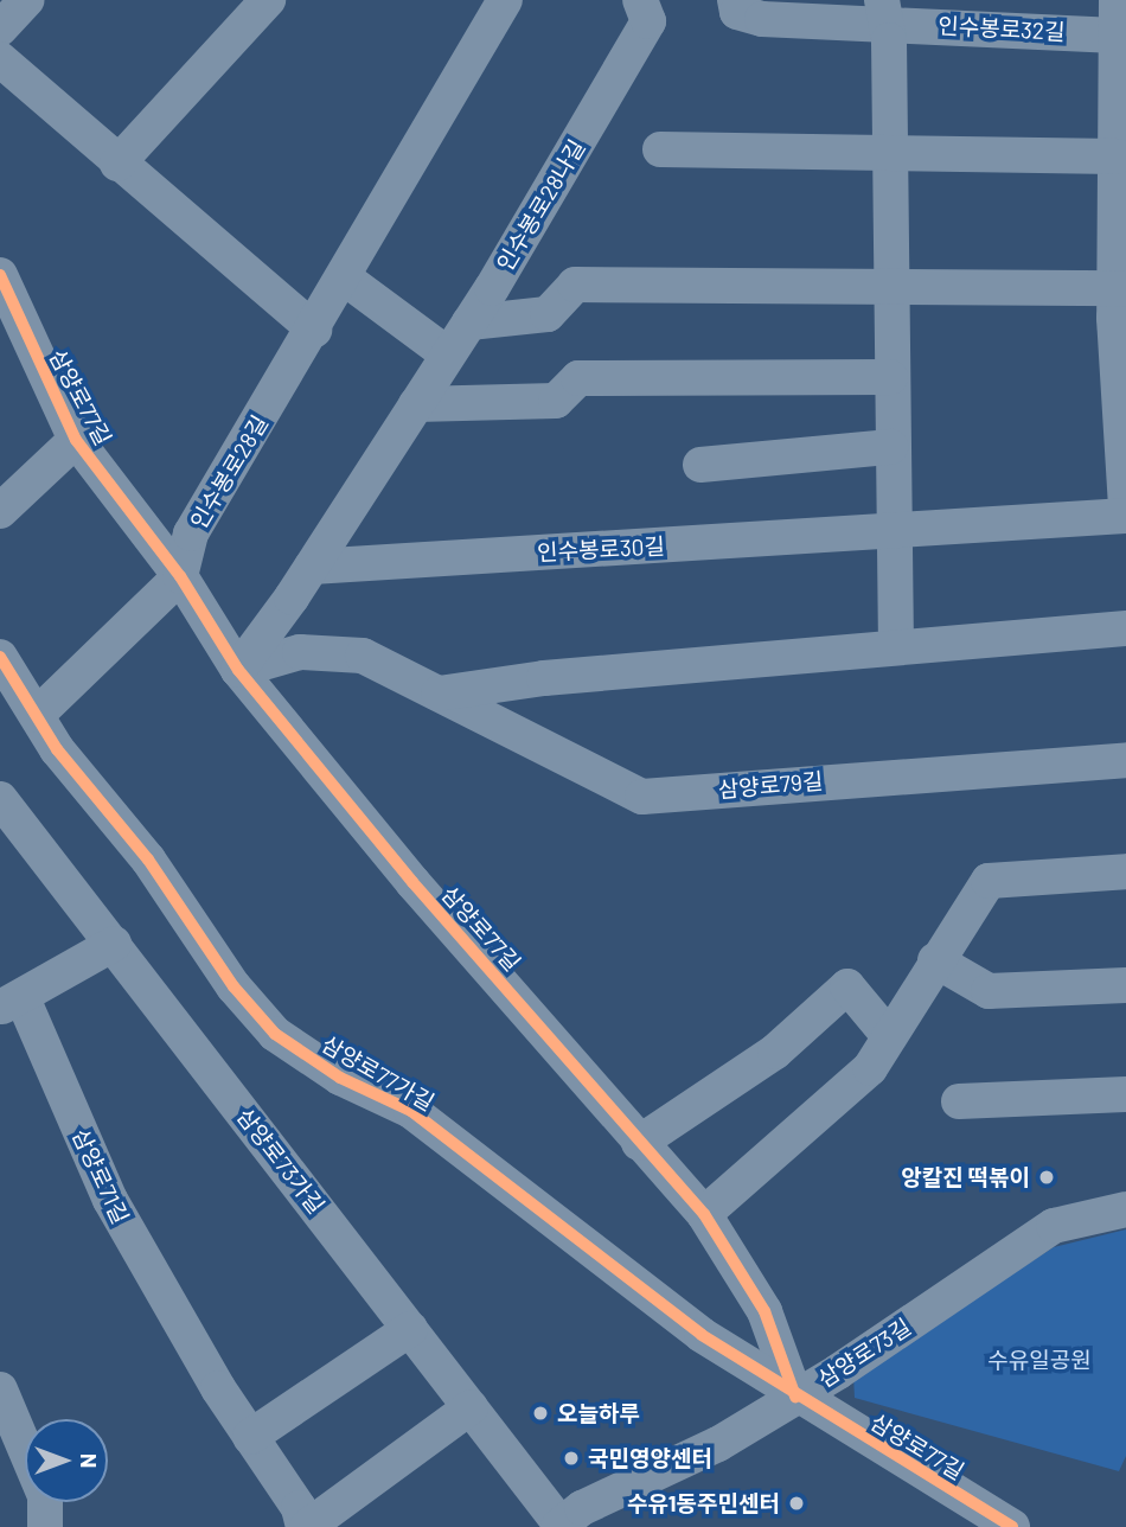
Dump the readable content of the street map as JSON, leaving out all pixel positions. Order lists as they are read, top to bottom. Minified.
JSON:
{"streets":{"street":["인수봉로32길","인수봉로28나길","삼양로77길","인수봉로28길","인수봉로30길","삼양로79길","삼양로77가길","삼양로73가길","삼양로71길","삼양로73길"]},"crossings":[["인수봉로28나길","삼양로77길"],["인수봉로28나길","인수봉로30길"],["인수봉로28나길","삼양로79길"],["삼양로77길","인수봉로28길"],["삼양로77길","삼양로79길"],["삼양로77길","삼양로77가길"],["삼양로77길","삼양로73길"],["삼양로77가길","삼양로73길"],["삼양로73가길","삼양로71길"],["삼양로73가길","삼양로73길"]],"parks":["수유일공원"],"places":["앙칼진 떡볶이","오늘하루","국민영양센터","수유1동주민센터"],"north":"right"}
